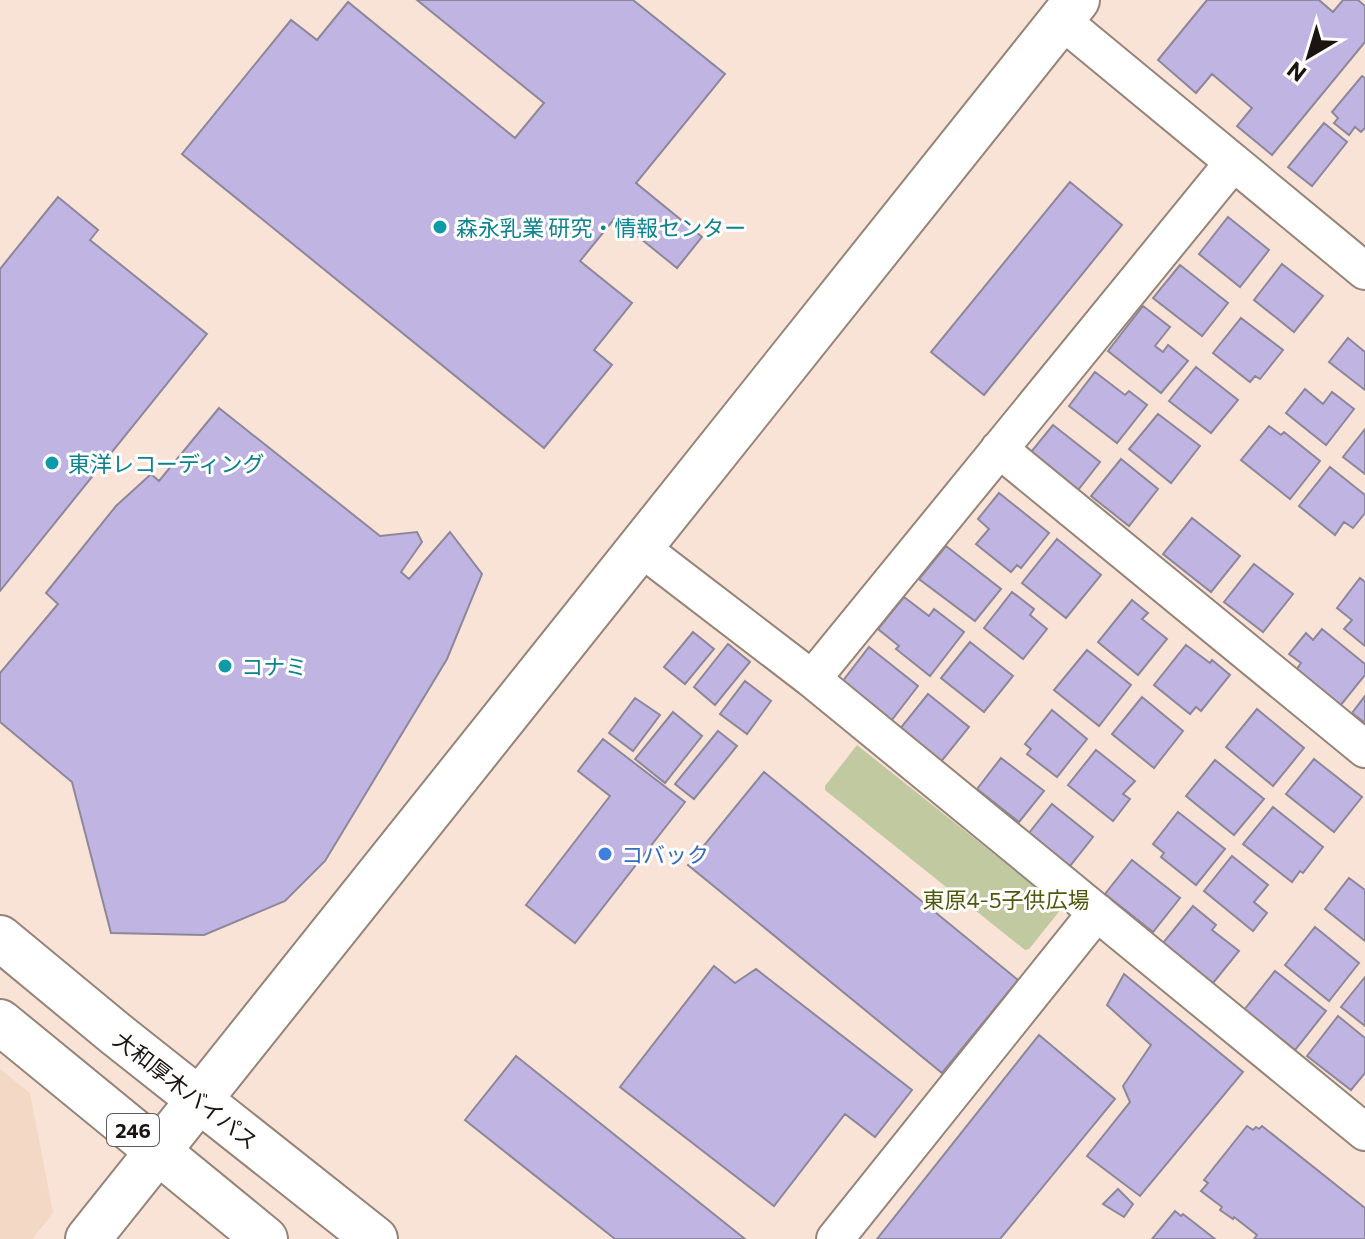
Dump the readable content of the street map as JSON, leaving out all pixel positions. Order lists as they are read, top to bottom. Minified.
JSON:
{"streets":{"main road":["大和厚木バイパス","246"]},"parks":["東原4-5子供広場"],"places":["森永乳業 研究・情報センター","東洋レコーディング","コナミ","コバック"],"north":"bottom left"}
